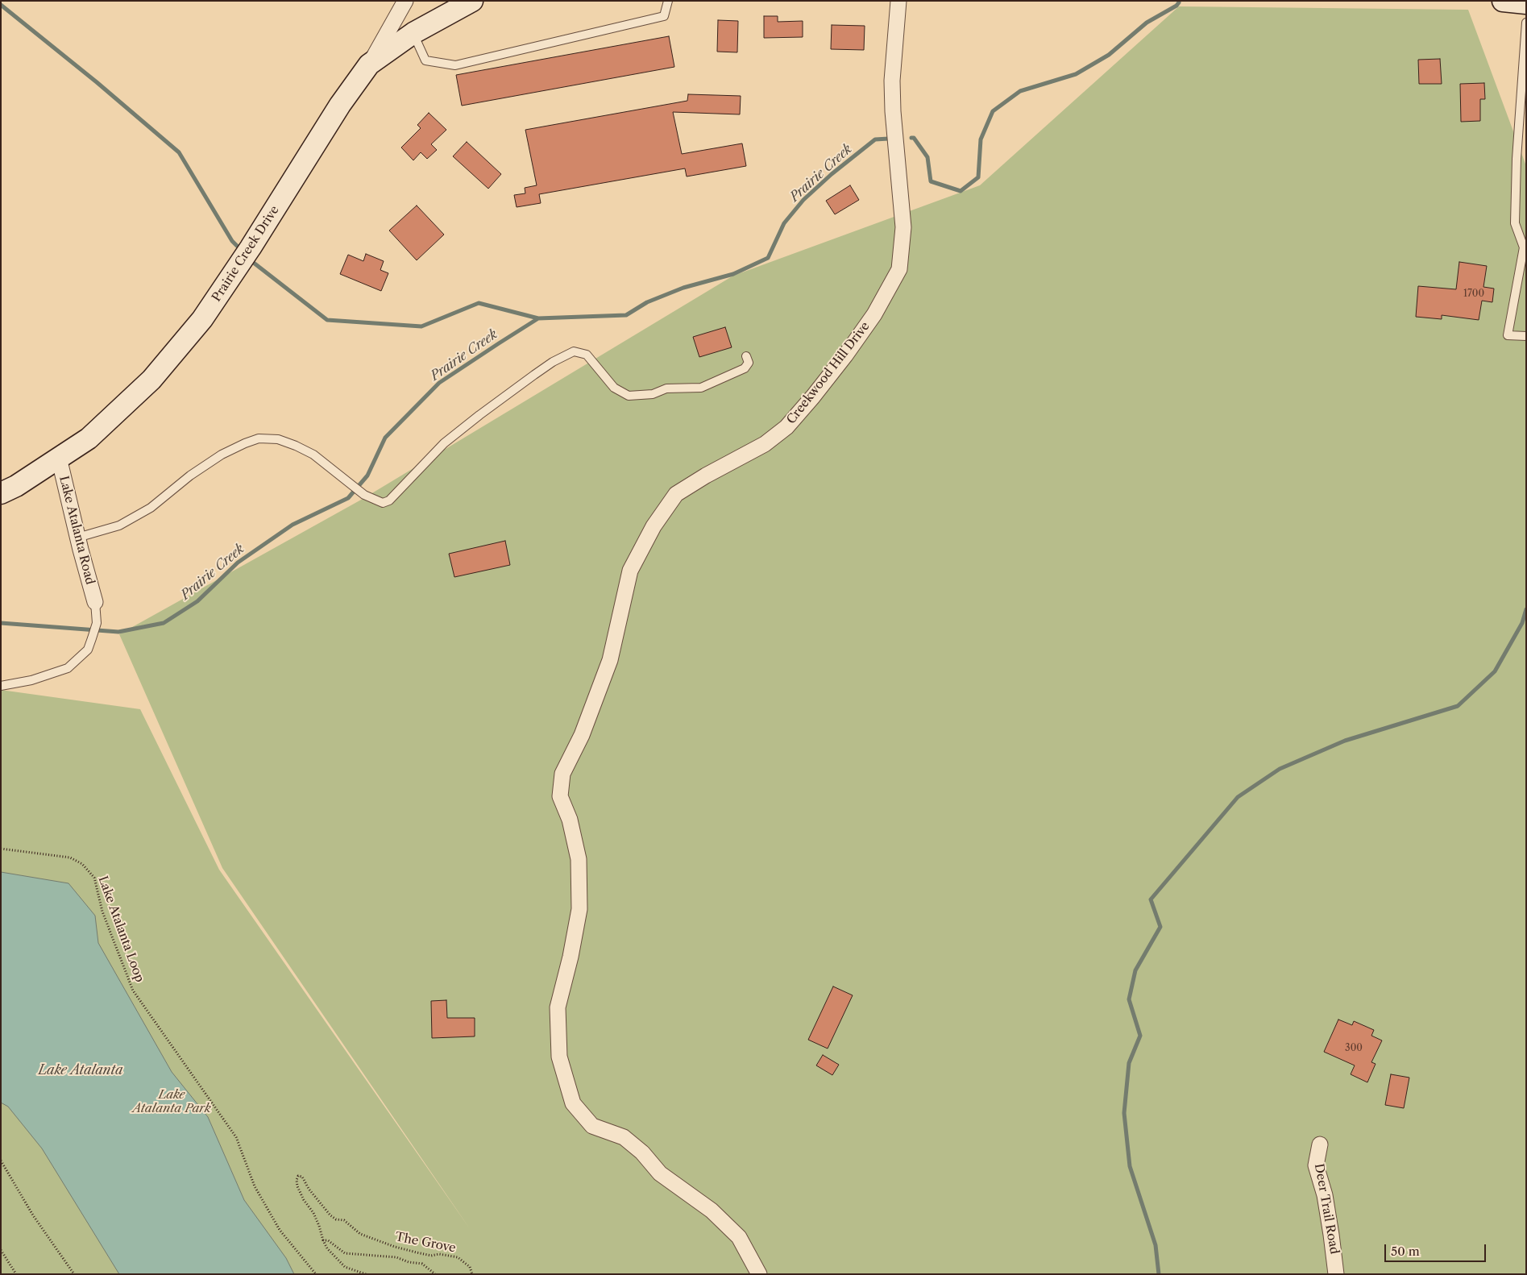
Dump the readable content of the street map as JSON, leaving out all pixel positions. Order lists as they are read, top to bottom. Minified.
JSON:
{"streets":{"main road":["Prairie Creek Drive"],"street":["Creekwood Hill Drive","Lake Atalanta Road","Deer Trail Road"],"path":["Lake Atalanta Loop","The Grove"]},"crossings":[["Prairie Creek Drive","Lake Atalanta Road"]],"water":["Prairie Creek","Lake Atalanta"],"parks":["Lake Atalanta Park"],"house_numbers":["1700","300"],"scale_bar":"50 m"}
